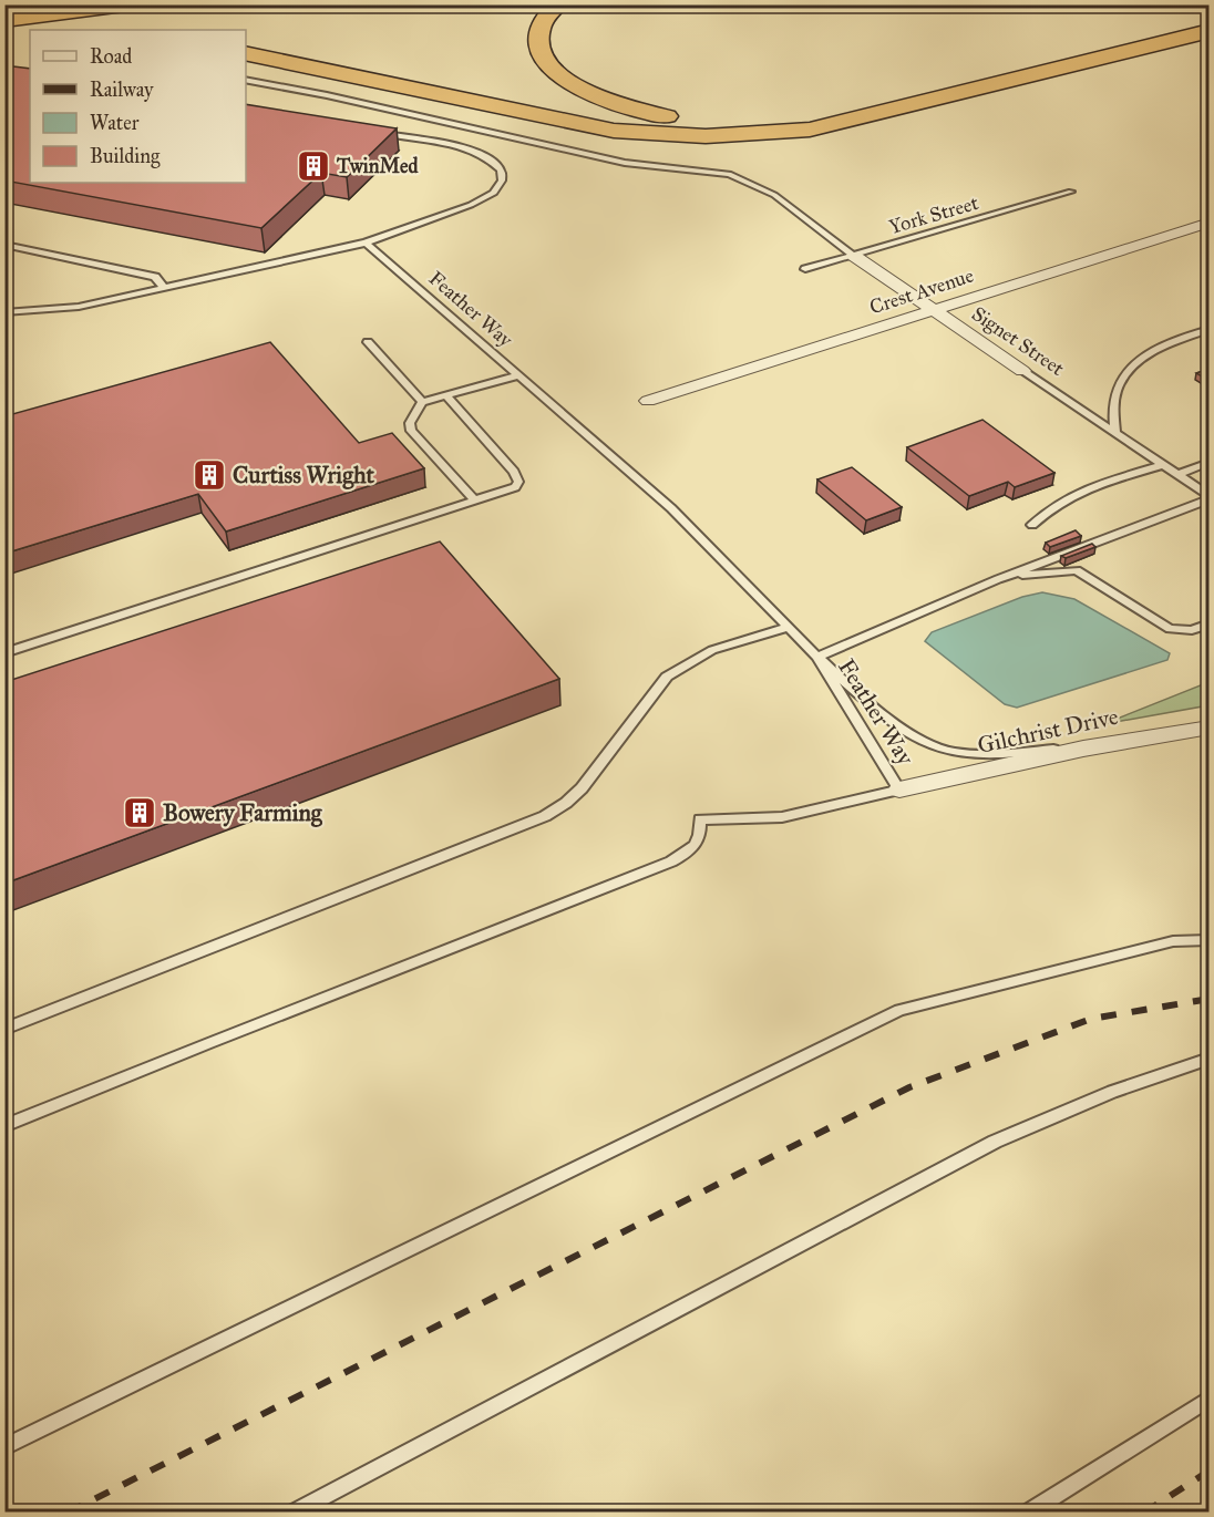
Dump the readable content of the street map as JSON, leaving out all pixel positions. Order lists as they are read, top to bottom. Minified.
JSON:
{"streets":{"street":["Crest Avenue","Signet Street","Gilchrist Drive"],"lane":["York Street","Feather Way"]},"crossings":[["York Street","Signet Street"],["Crest Avenue","Signet Street"],["Feather Way","Gilchrist Drive"]],"places":{"building":["TwinMed","Curtiss Wright","Bowery Farming"]},"legend":["Road","Railway","Water","Building"]}
